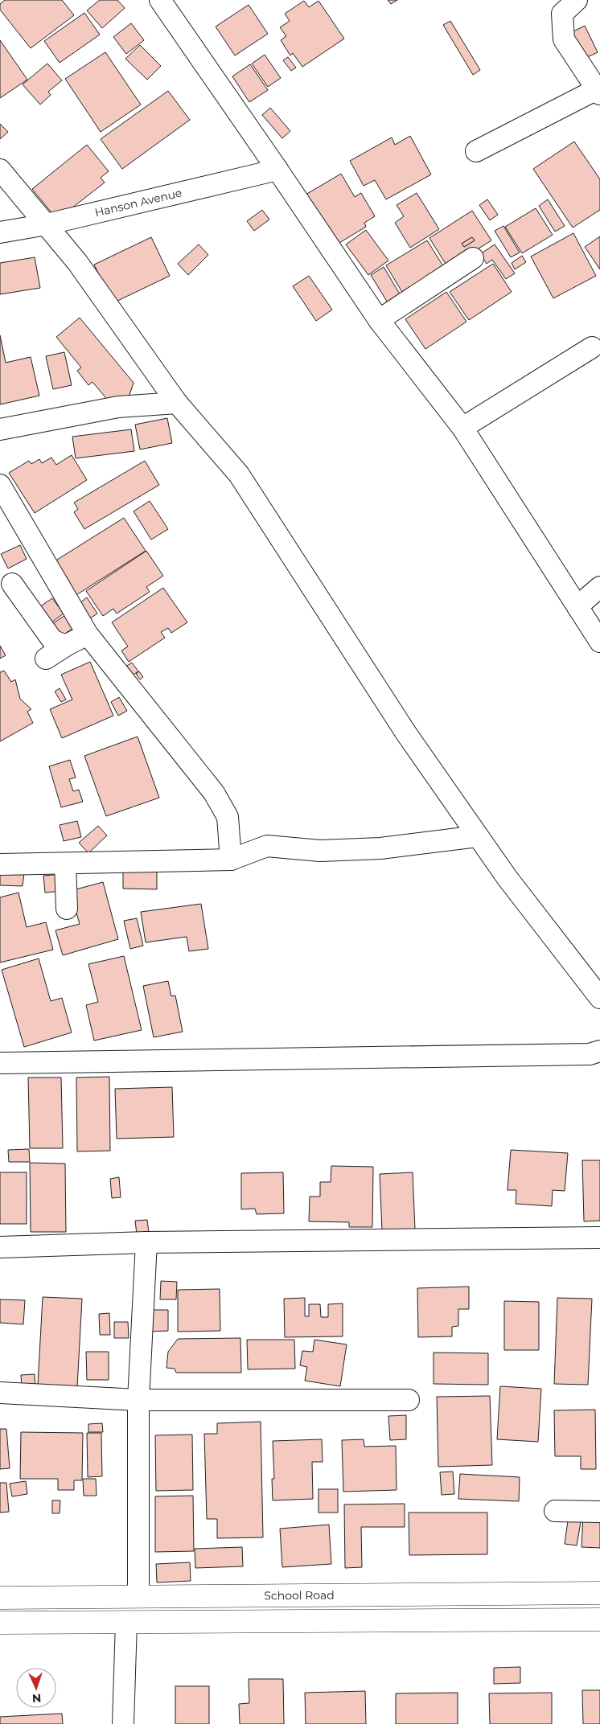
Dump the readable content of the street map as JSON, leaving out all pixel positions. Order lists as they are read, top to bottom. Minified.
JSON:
{"streets":{"main road":["School Road"],"street":["Hanson Avenue"]},"north":"bottom"}
